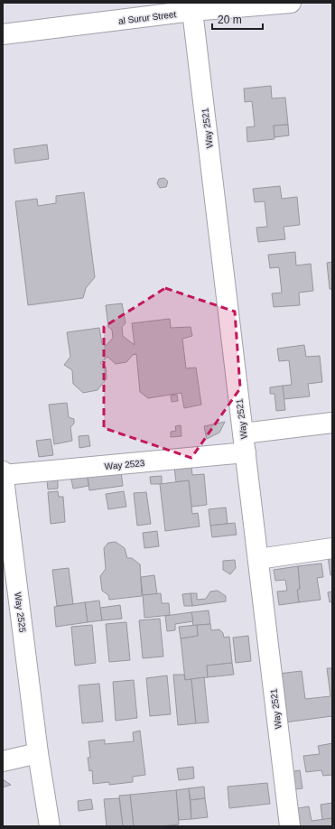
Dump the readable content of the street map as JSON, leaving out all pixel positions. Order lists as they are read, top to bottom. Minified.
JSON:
{"streets":{"street":["al Surur Street","Way 2521","Way 2523","Way 2525"]},"crossings":[["al Surur Street","Way 2521"],["Way 2521","Way 2523"],["Way 2523","Way 2525"]],"scale_bar":"20 m"}
